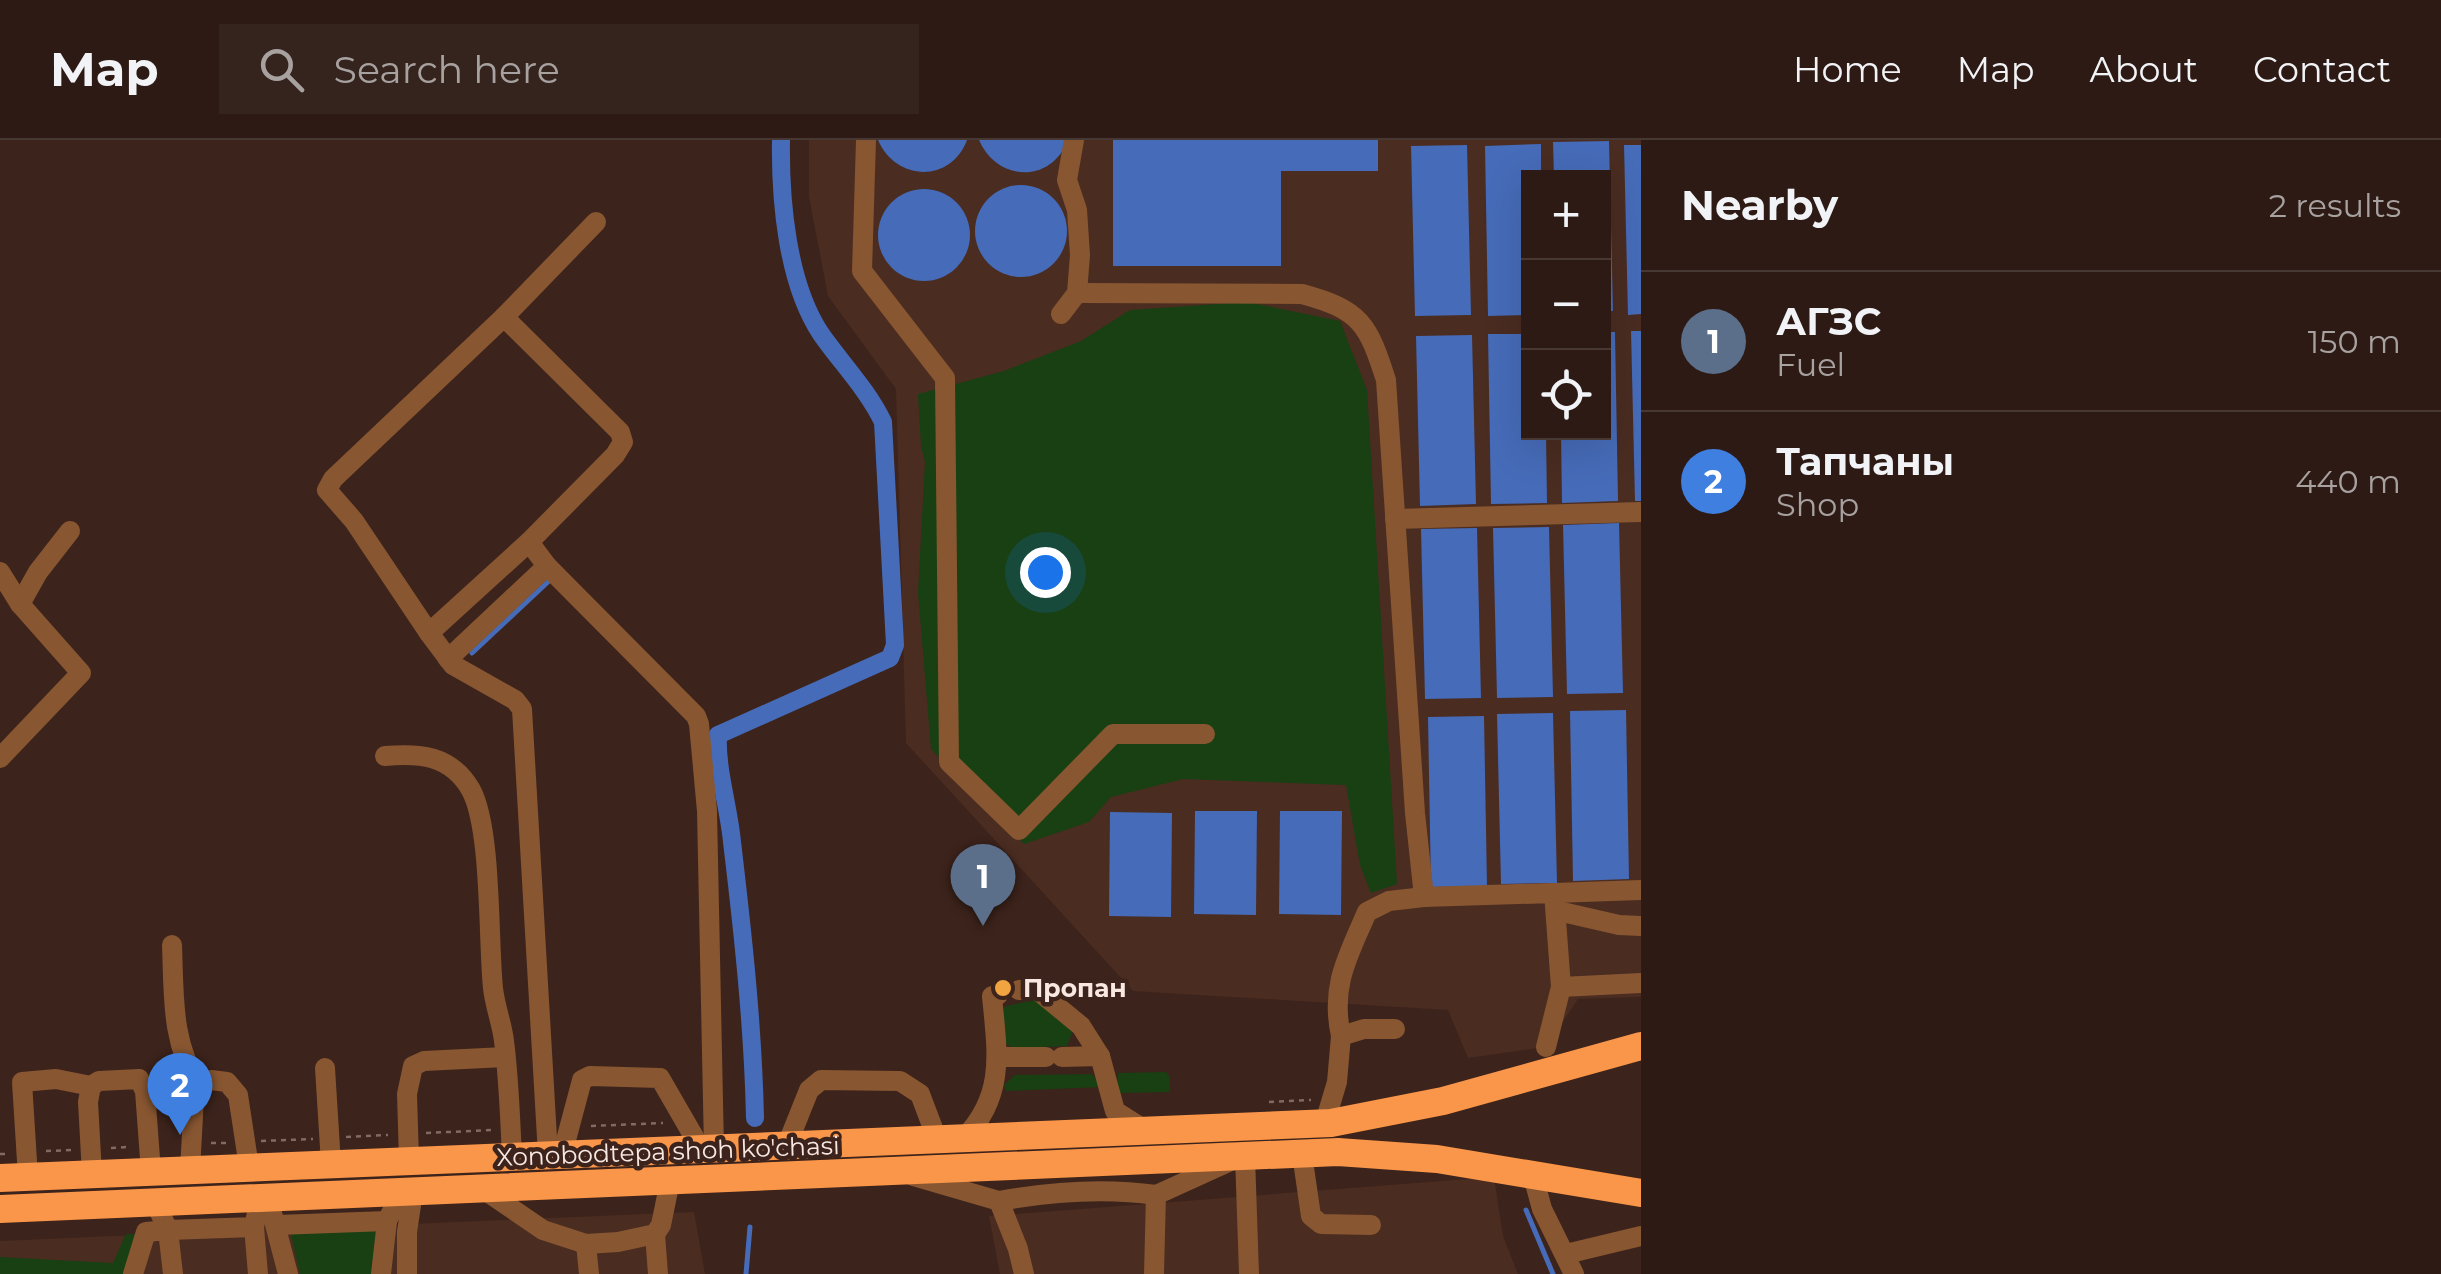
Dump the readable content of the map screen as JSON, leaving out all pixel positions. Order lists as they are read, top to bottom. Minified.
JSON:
{"streets":{"highway":["Xonobodtepa shoh ko'chasi"]},"places":["Пропан"],"page":{"header":"Map","search":"Search here","nav":["Home","Map","About","Contact"],"heading":["Nearby","2 results"],"map_buttons":["+","−"],"list":[{"mark":"1","name":"АГЗС","note":"Fuel","value":"150 m"},{"mark":"2","name":"Тапчаны","note":"Shop","value":"440 m"}],"pins":["1","2"]}}
